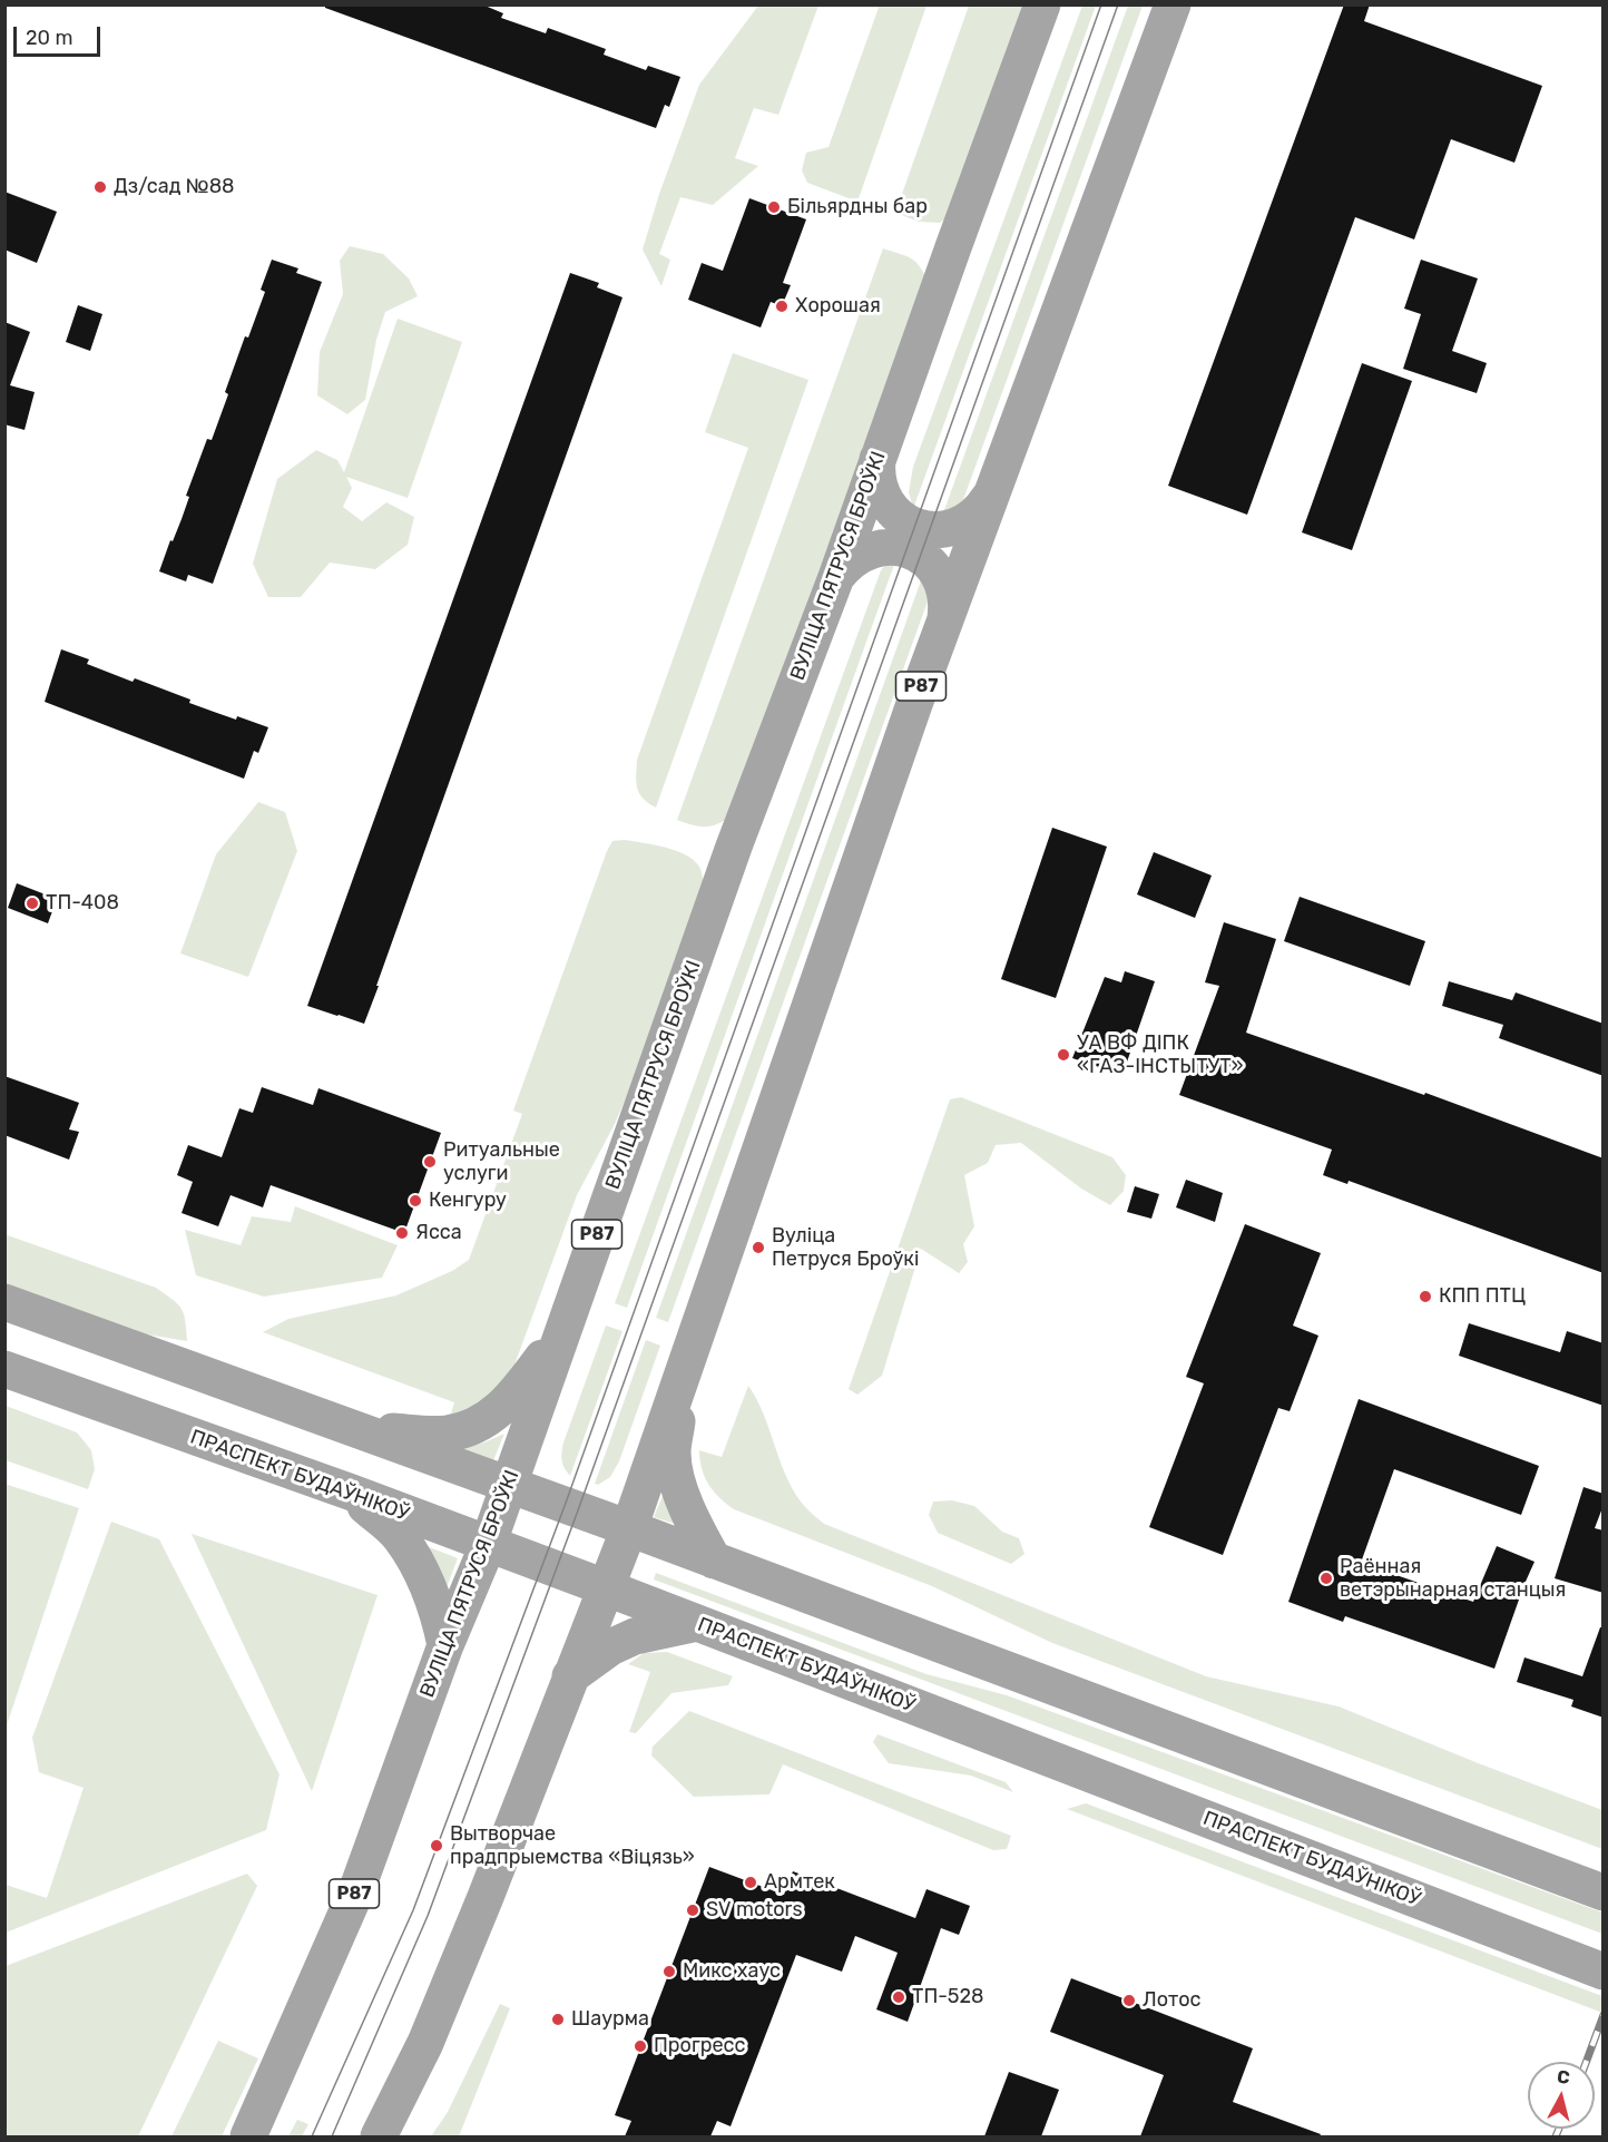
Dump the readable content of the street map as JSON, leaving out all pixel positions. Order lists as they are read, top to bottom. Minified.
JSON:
{"streets":{"main road":["ВУЛІЦА ПЯТРУСЯ БРОЎКІ","Р87","ПРАСПЕКТ БУДАЎНІКОЎ"]},"crossings":[["ВУЛІЦА ПЯТРУСЯ БРОЎКІ","ПРАСПЕКТ БУДАЎНІКОЎ"],["Р87","ПРАСПЕКТ БУДАЎНІКОЎ"]],"places":["Дз/сад №88","Більярдны бар","Хорошая","ТП-408","УА ВФ ДІПК «ГАЗ-ІНСТЫТУТ»","Ритуальные услуги","Кенгуру","Ясса","Вуліца Петруся Броўкі","КПП ПТЦ","Раённая ветэрынарная станцыя","Вытворчае прадпрыемства «Віцязь»","Армтек","SV motors","Микс хаус","ТП-528","Лотос","Шаурма","Прогресс"],"scale_bar":"20 m","north":"top"}
